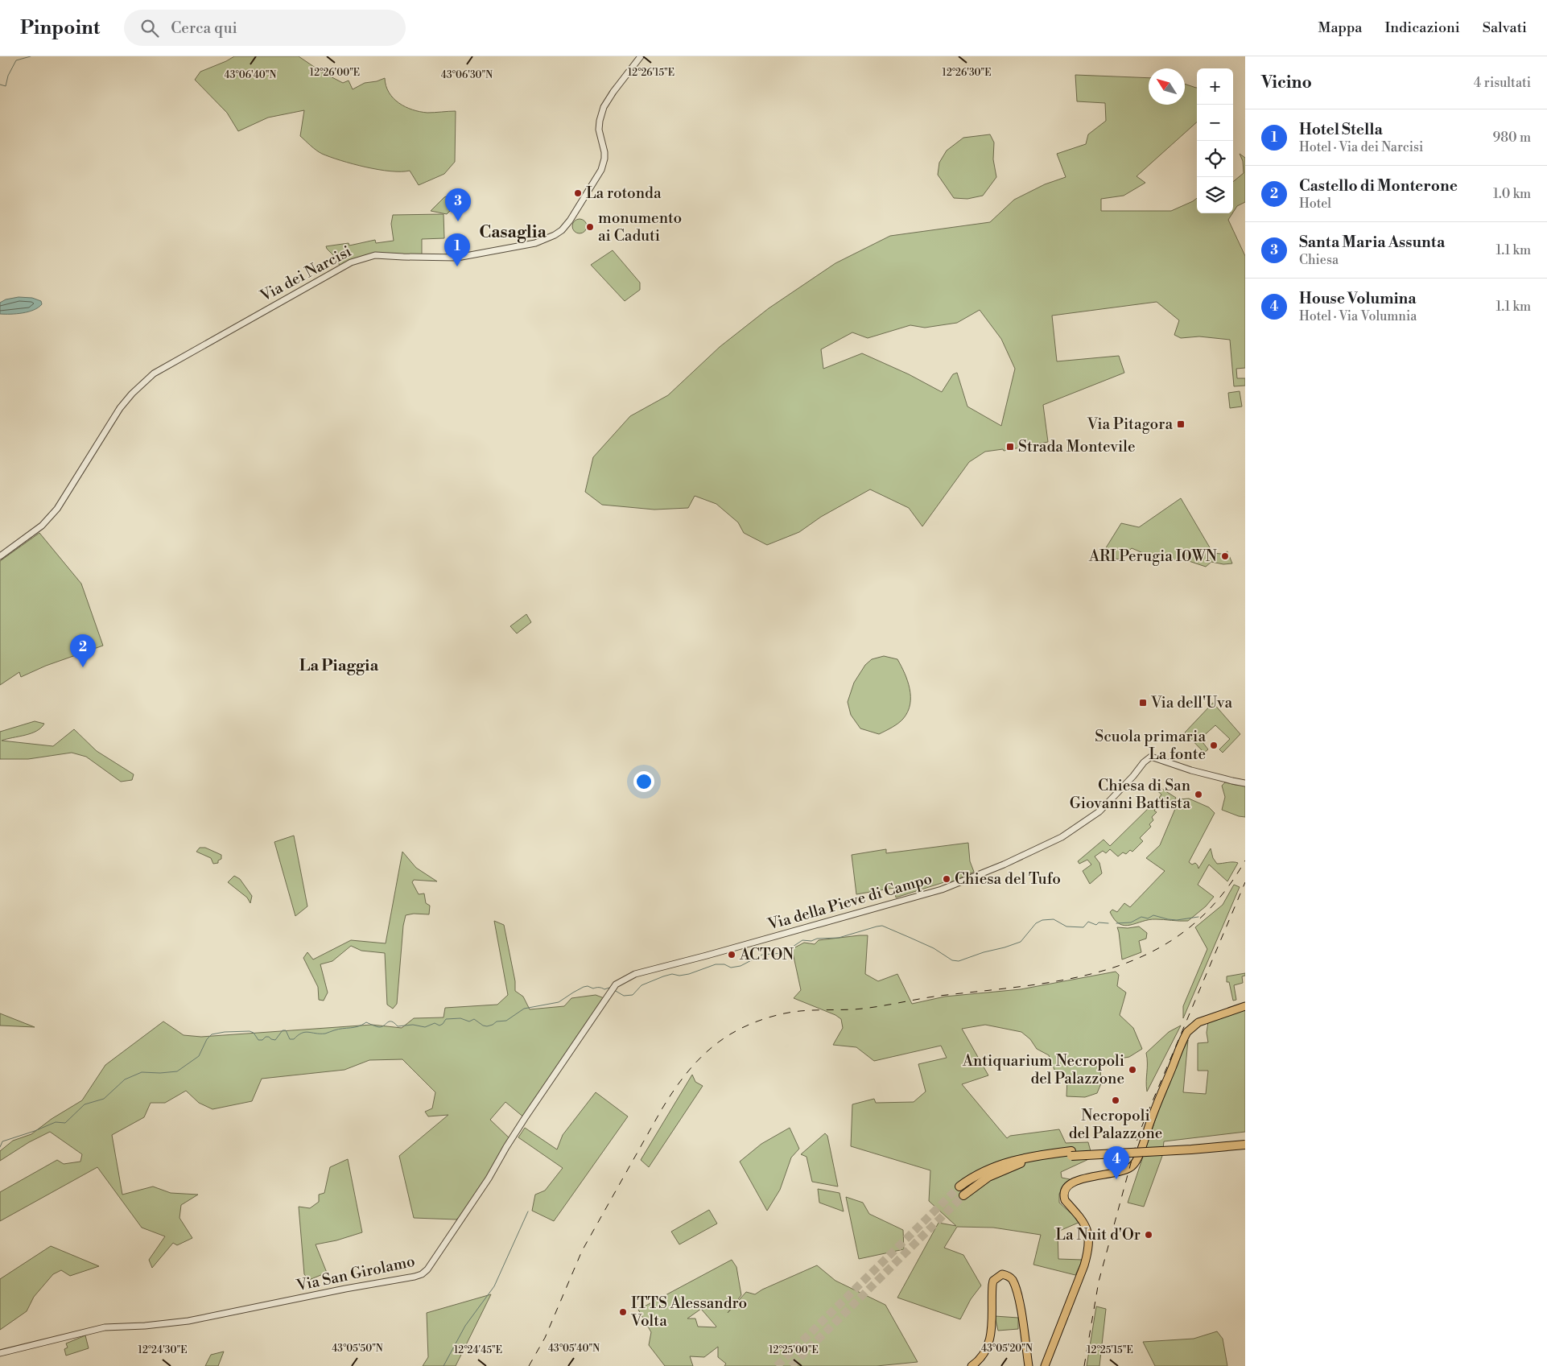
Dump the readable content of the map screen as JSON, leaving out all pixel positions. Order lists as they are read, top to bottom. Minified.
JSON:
{"streets":{"street":["Via dei Narcisi","Via della Pieve di Campo","Via San Girolamo"]},"crossings":[["Via della Pieve di Campo","Via San Girolamo"]],"districts":["Casaglia","La Piaggia"],"places":{"other":["La rotonda","monumento ai Caduti","ARI Perugia I0WN","Scuola primaria La fonte","Chiesa di San Giovanni Battista","Chiesa del Tufo","ACTON","Antiquarium Necropoli del Palazzone","Necropoli del Palazzone","La Nuit d'Or","ITTS Alessandro Volta"],"transit":["Via Pitagora","Strada Montevile","Via dell'Uva"]},"north":"top left","page":{"header":"Pinpoint","search":"Cerca qui","nav":["Mappa","Indicazioni","Salvati"],"heading":["Vicino","4 risultati"],"map_buttons":["+","−"],"list":[{"mark":"1","name":"Hotel Stella","note":"Hotel · Via dei Narcisi","value":"980 m"},{"mark":"2","name":"Castello di Monterone","note":"Hotel","value":"1.0 km"},{"mark":"3","name":"Santa Maria Assunta","note":"Chiesa","value":"1.1 km"},{"mark":"4","name":"House Volumina","note":"Hotel · Via Volumnia","value":"1.1 km"}],"pins":["3","1","2","4"]},"coordinates":["12°26'00\"E","12°26'15\"E","12°26'30\"E","43°06'40\"N","43°06'30\"N","43°05'50\"N","43°05'40\"N","43°05'20\"N","12°24'30\"E","12°24'45\"E","12°25'00\"E","12°25'15\"E"]}
